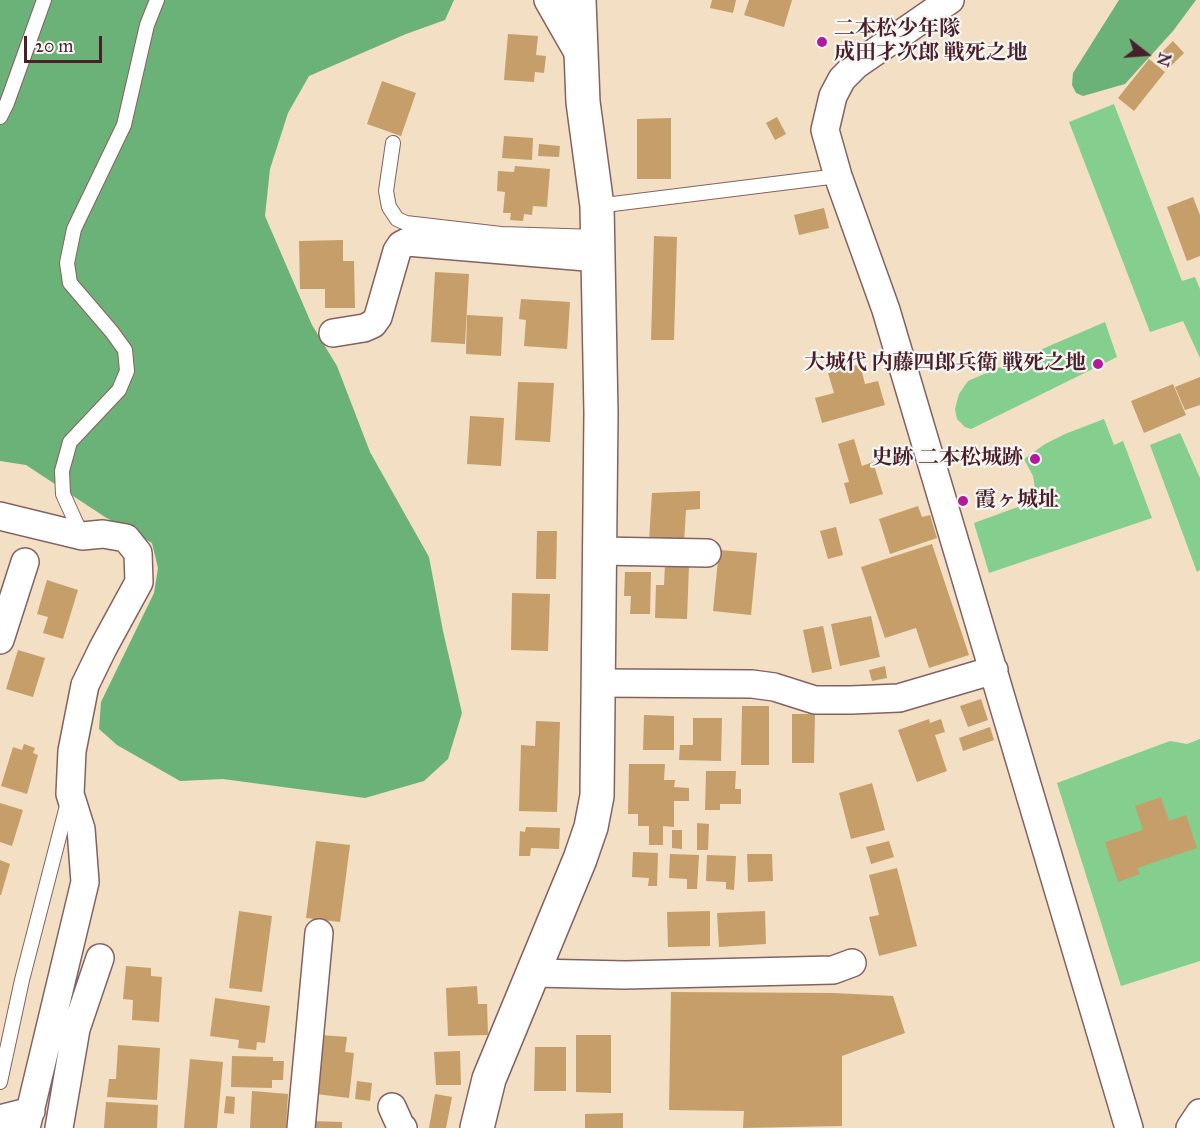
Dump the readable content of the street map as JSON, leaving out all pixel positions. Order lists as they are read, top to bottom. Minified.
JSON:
{"places":["二本松少年隊 成田才次郎 戦死之地","大城代 内藤四郎兵衛 戦死之地","史跡 二本松城跡","霞ヶ城址"],"scale_bar":"20 m","north":"right"}
